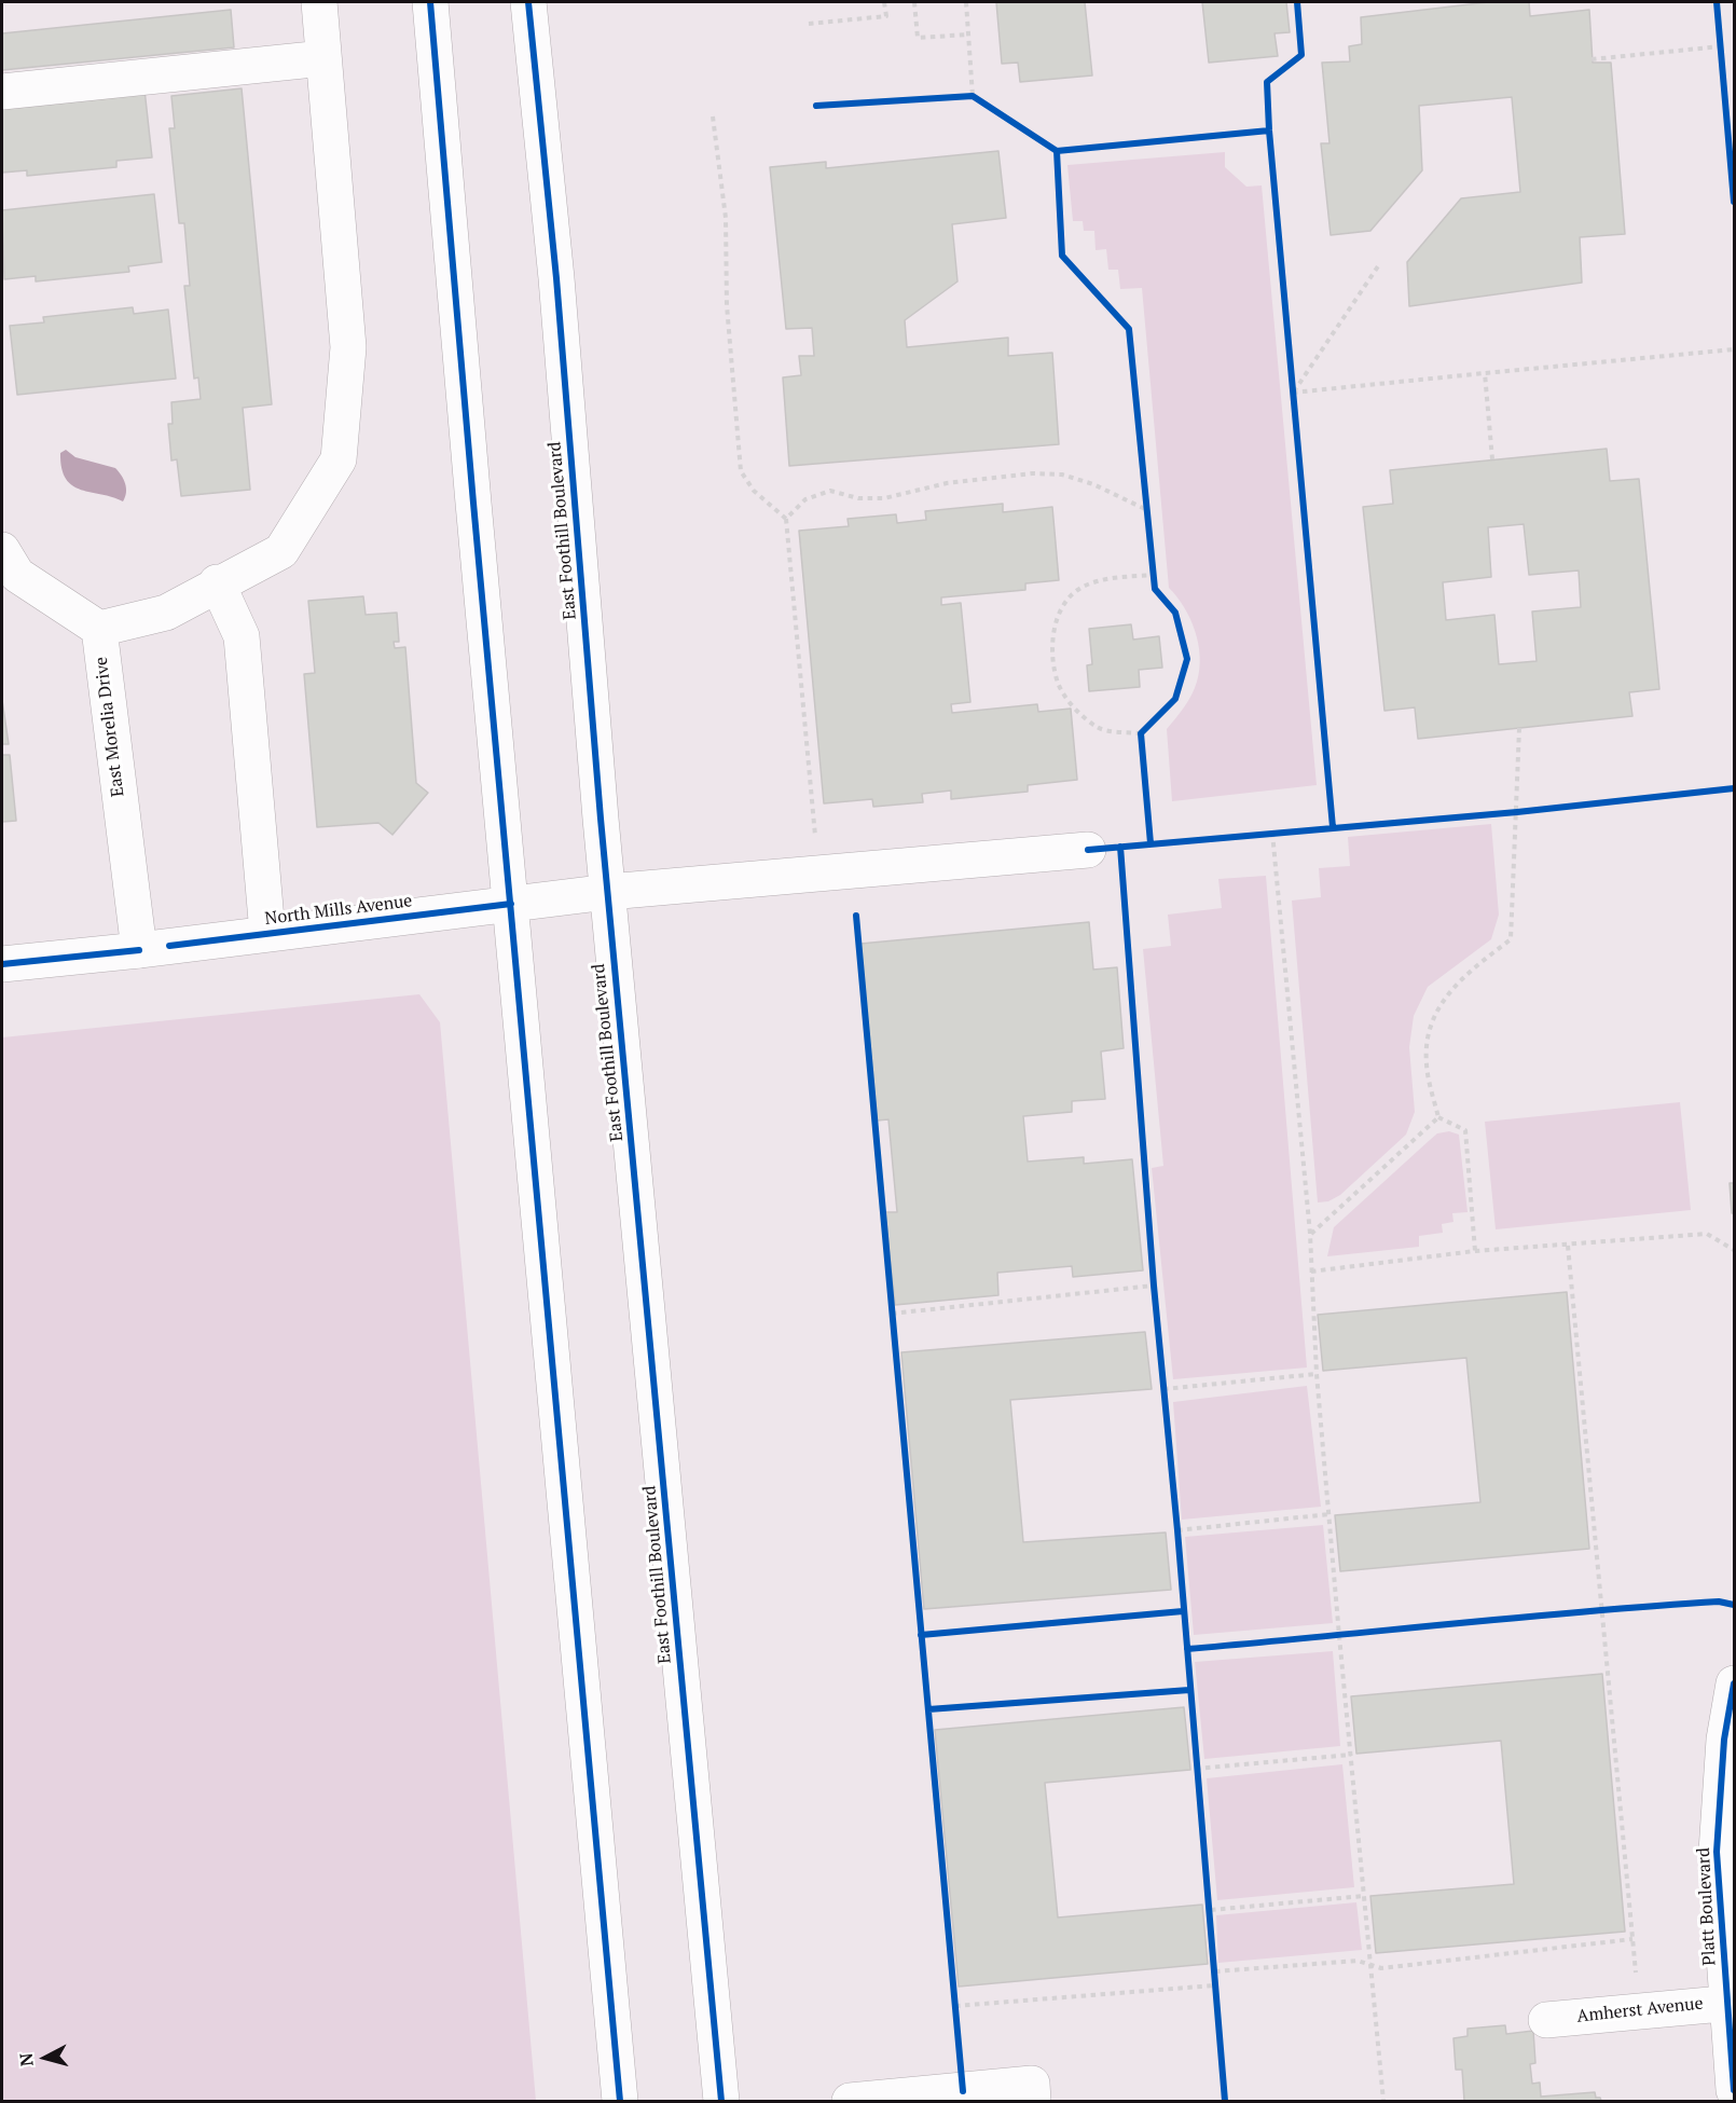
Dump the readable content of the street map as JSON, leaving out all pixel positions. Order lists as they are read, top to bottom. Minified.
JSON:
{"streets":{"main road":["East Foothill Boulevard","East Morelia Drive","North Mills Avenue","Platt Boulevard","Amherst Avenue"]},"crossings":[["East Foothill Boulevard","North Mills Avenue"],["East Morelia Drive","North Mills Avenue"],["Platt Boulevard","Amherst Avenue"]],"north":"left"}
